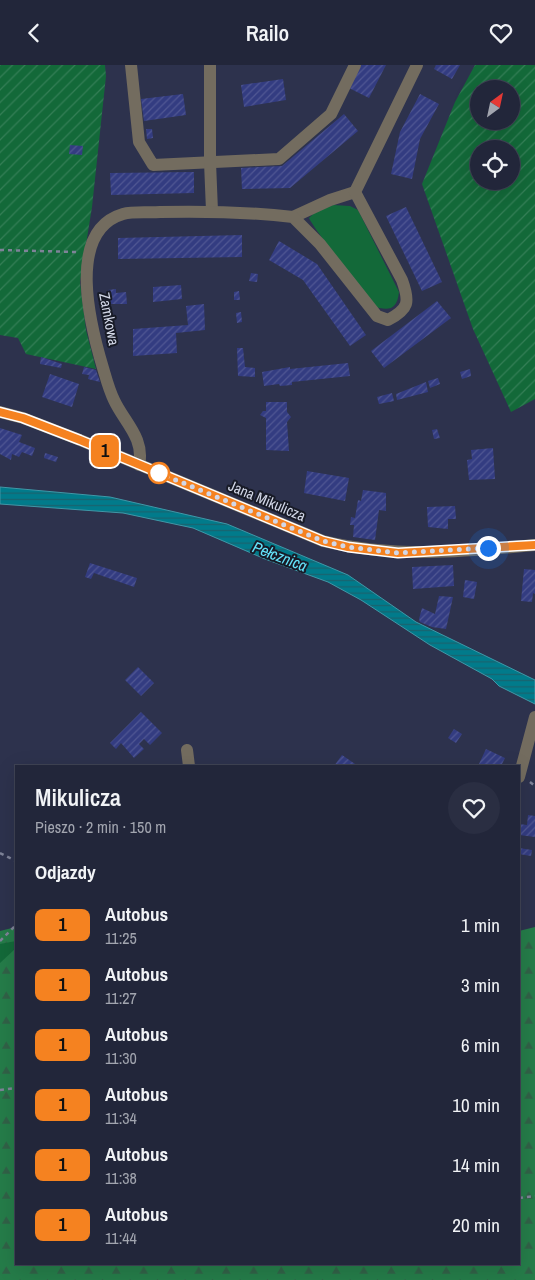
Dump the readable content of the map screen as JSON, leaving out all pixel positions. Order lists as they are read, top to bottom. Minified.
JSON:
{"streets":{"street":["Zamkowa","Jana Mikulicza"]},"crossings":[["Zamkowa","Jana Mikulicza"]],"water":["Pełcznica"],"lines":["bus line 1"],"north":"top right","page":{"header":"Railo","on_map":"1","heading":[["Mikulicza","Pieszo · 2 min · 150 m"],"Odjazdy"],"list":[{"mark":"1","name":"Autobus","note":"11:25","value":"1 min"},{"mark":"1","name":"Autobus","note":"11:27","value":"3 min"},{"mark":"1","name":"Autobus","note":"11:30","value":"6 min"},{"mark":"1","name":"Autobus","note":"11:34","value":"10 min"},{"mark":"1","name":"Autobus","note":"11:38","value":"14 min"},{"mark":"1","name":"Autobus","note":"11:44","value":"20 min"}]}}
